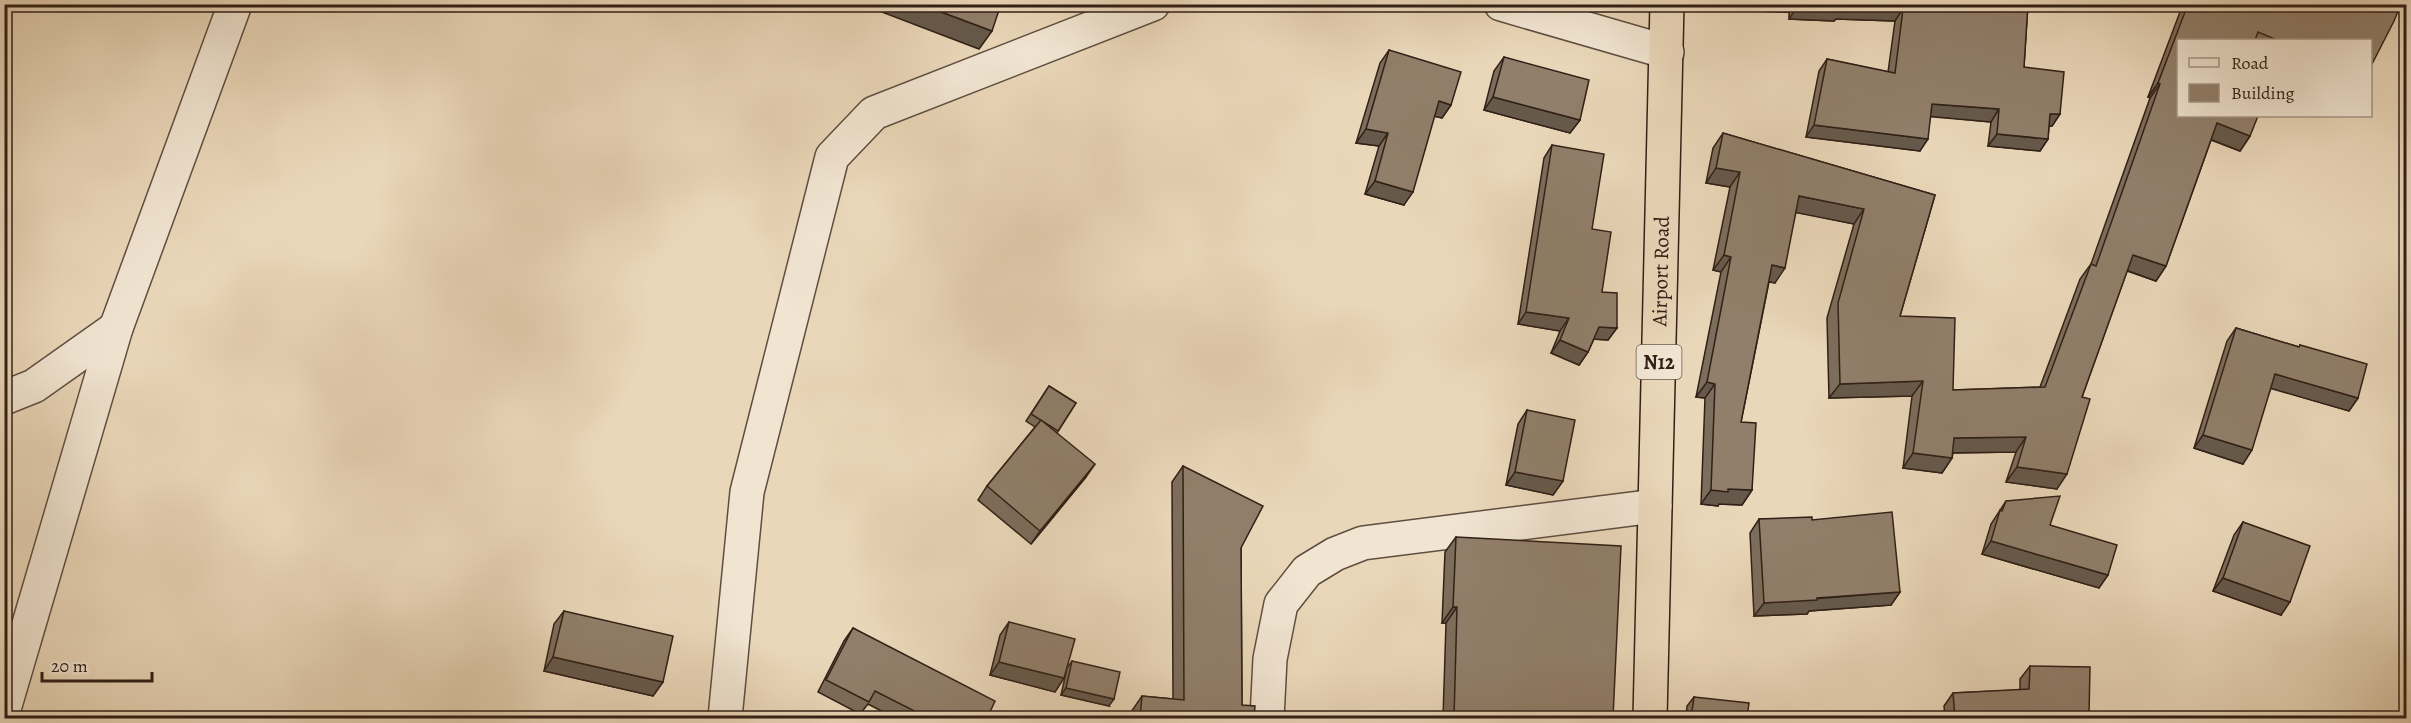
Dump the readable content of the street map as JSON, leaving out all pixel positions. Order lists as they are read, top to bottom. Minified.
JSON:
{"streets":{"highway":["Airport Road","N12"]},"legend":["Road","Building"],"scale_bar":"20 m"}
